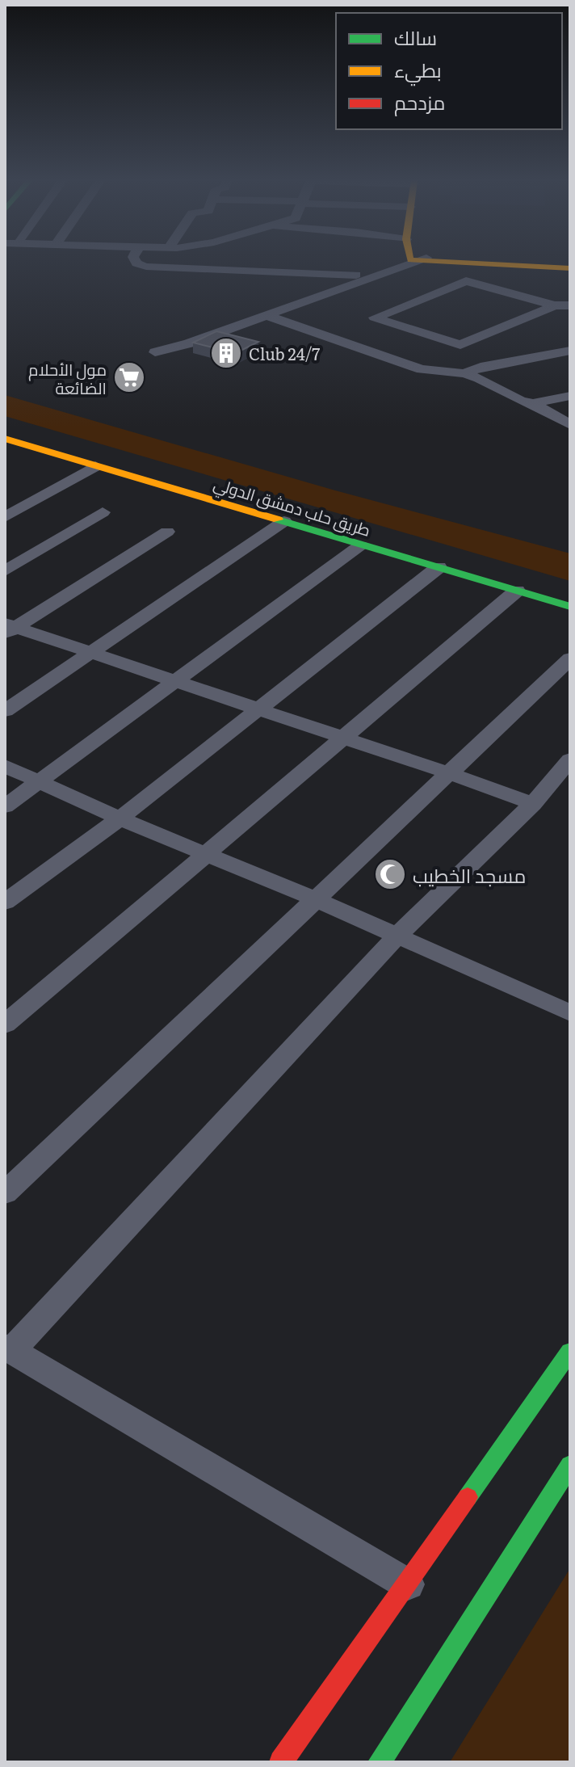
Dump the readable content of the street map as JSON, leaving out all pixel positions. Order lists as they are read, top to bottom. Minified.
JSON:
{"streets":{"main road":["طريق حلب دمشق الدولي"]},"places":{"building":["Club 24/7"],"supermarket":["مول الأحلام الضائعة"],"mosque":["مسجد الخطيب"]},"legend":["سالك","بطيء","مزدحم"]}
